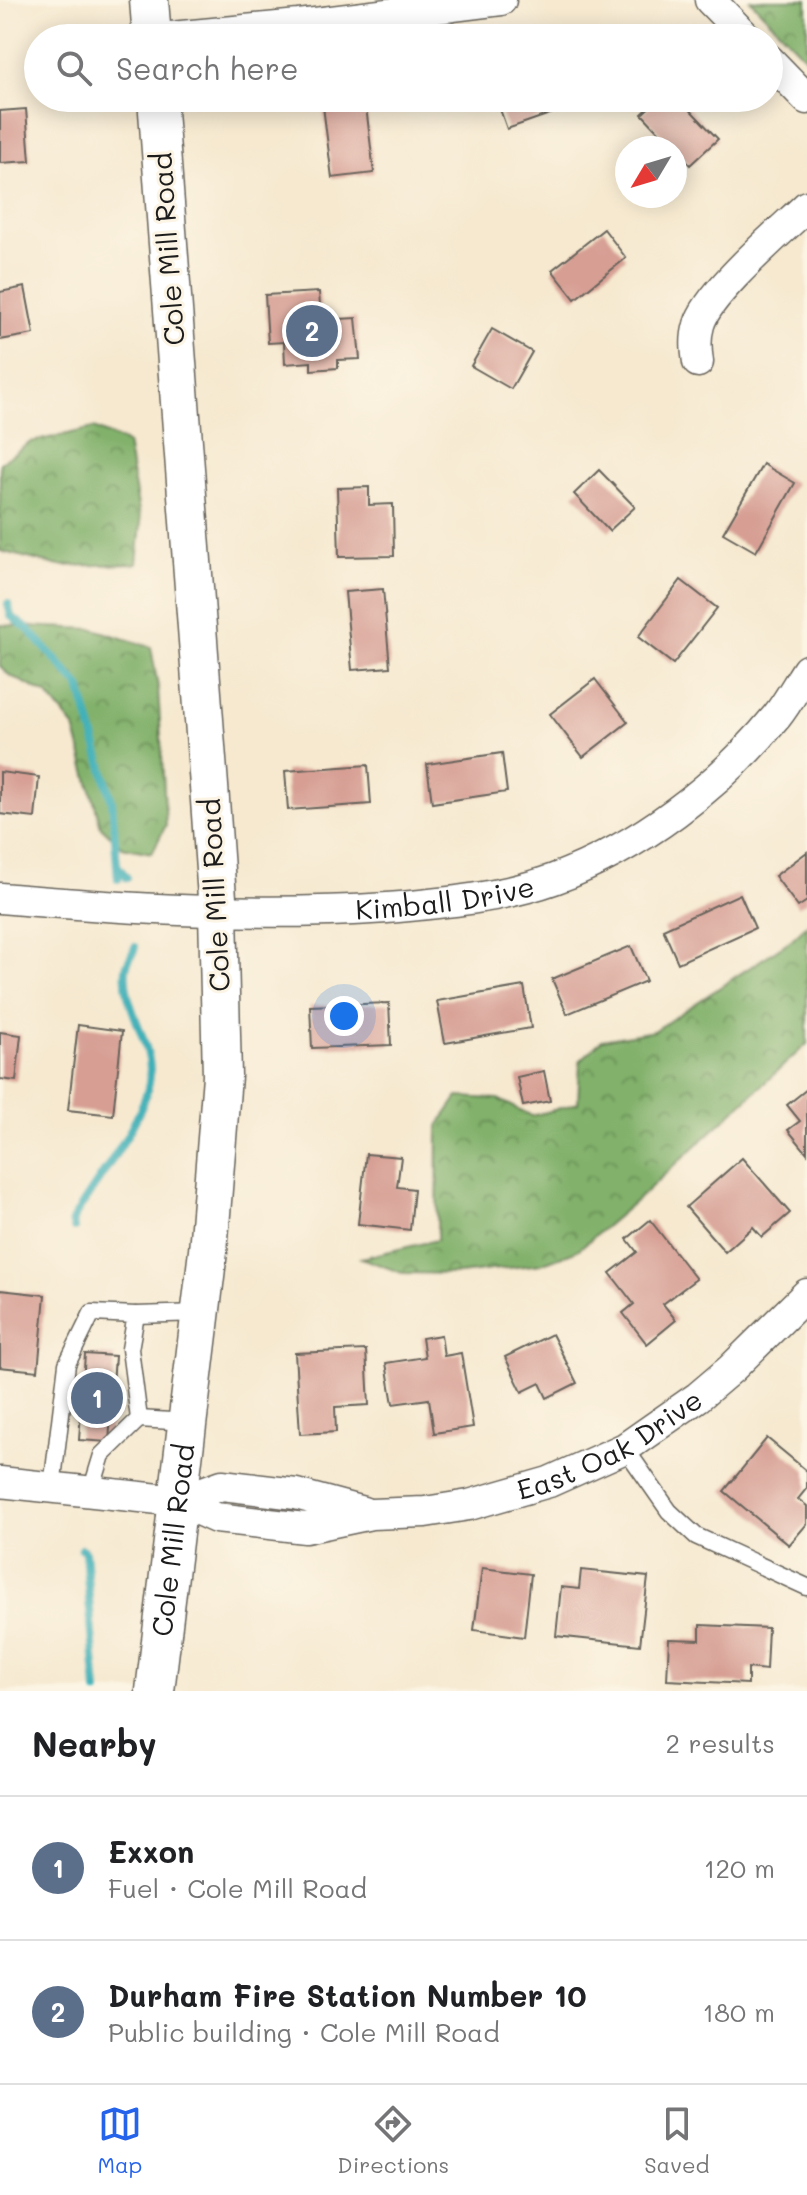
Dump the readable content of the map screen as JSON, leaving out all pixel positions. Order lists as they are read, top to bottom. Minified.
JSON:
{"streets":{"street":["Cole Mill Road","Kimball Drive","East Oak Drive"]},"crossings":[["Cole Mill Road","Kimball Drive"],["Cole Mill Road","East Oak Drive"]],"north":"bottom left","page":{"search":"Search here","pins":["2","1"],"heading":["Nearby","2 results"],"list":[{"mark":"1","name":"Exxon","note":"Fuel · Cole Mill Road","value":"120 m"},{"mark":"2","name":"Durham Fire Station Number 10","note":"Public building · Cole Mill Road","value":"180 m"}],"nav":["Map","Directions","Saved"]}}
